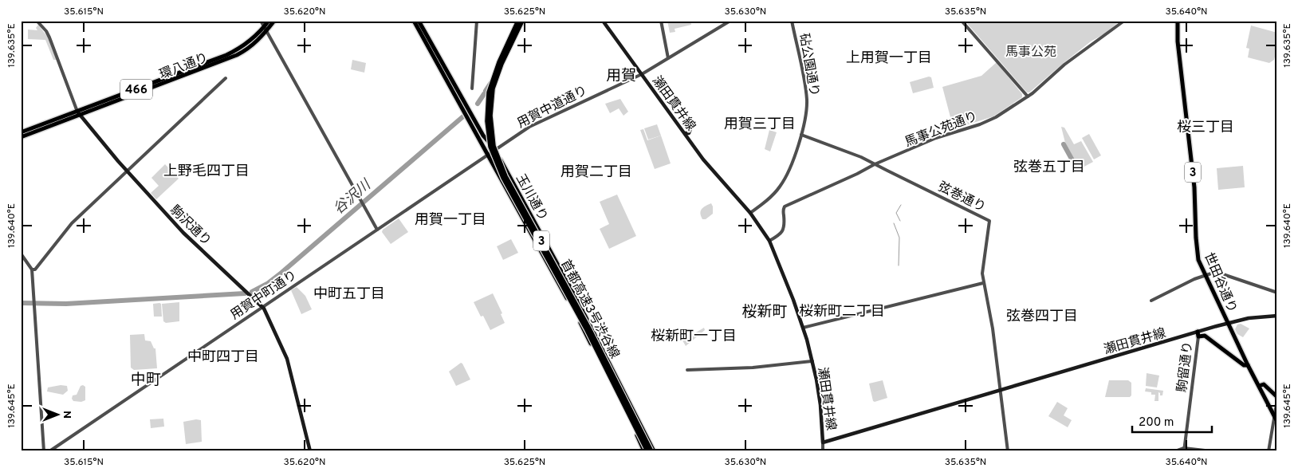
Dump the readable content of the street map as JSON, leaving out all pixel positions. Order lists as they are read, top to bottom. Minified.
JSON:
{"streets":{"highway":["3","首都高速3号渋谷線"],"main road":["環八通り","466","瀬田貫井線","玉川通り","駒沢通り","世田谷通り"],"street":["砧公園通り","用賀中道通り","馬事公苑通り","弦巻通り","用賀中町通り","駒留通り"]},"crossings":[["砧公園通り","瀬田貫井線"],["砧公園通り","弦巻通り"],["環八通り","駒沢通り"],["瀬田貫井線","用賀中道通り"],["瀬田貫井線","馬事公苑通り"],["瀬田貫井線","弦巻通り"],["瀬田貫井線","世田谷通り"],["瀬田貫井線","駒留通り"],["用賀中道通り","玉川通り"],["用賀中道通り","用賀中町通り"],["馬事公苑通り","弦巻通り"],["3","世田谷通り"],["玉川通り","用賀中町通り"],["玉川通り","首都高速3号渋谷線"],["駒沢通り","用賀中町通り"]],"districts":["上用賀一丁目","用賀","用賀三丁目","桜三丁目","弦巻五丁目","上野毛四丁目","用賀二丁目","用賀一丁目","中町五丁目","桜新町","桜新町二丁目","弦巻四丁目","桜新町一丁目","中町四丁目","中町"],"water":["谷沢川"],"parks":["馬事公苑"],"scale_bar":"200 m","north":"right","coordinates":["35.615°N","35.620°N","35.625°N","35.630°N","35.635°N","35.640°N","139.635°E","139.640°E","139.645°E"]}
